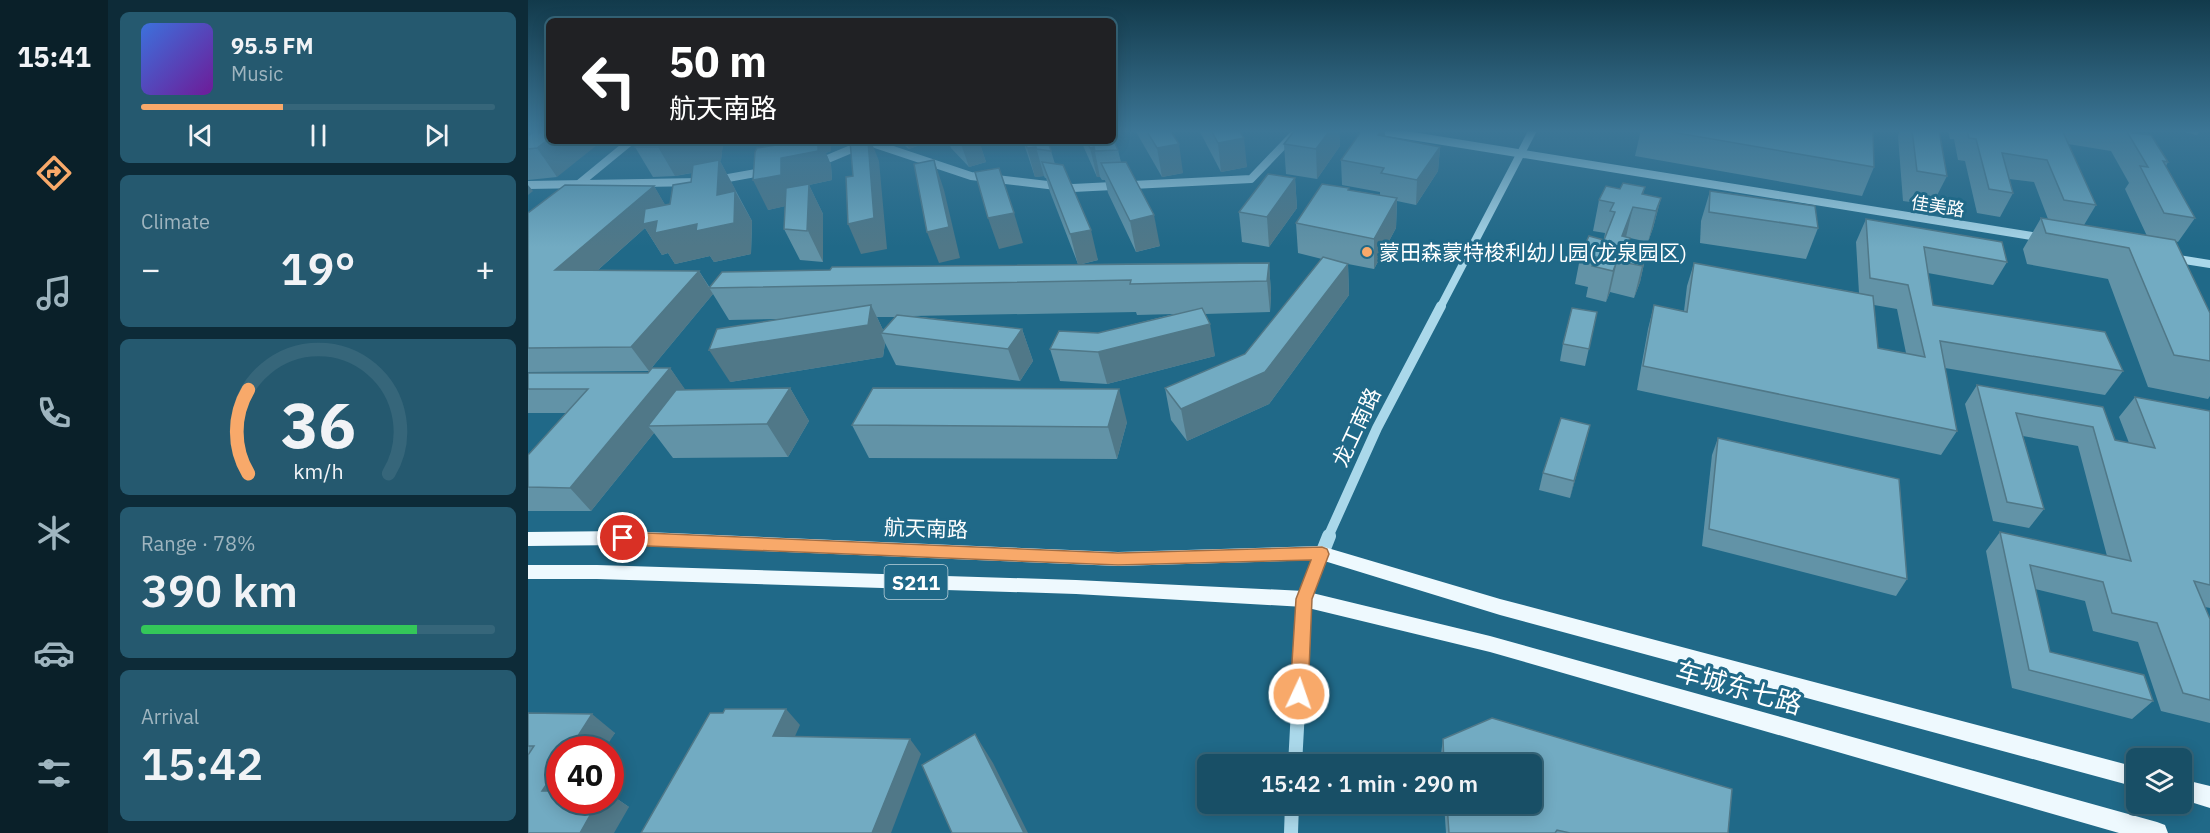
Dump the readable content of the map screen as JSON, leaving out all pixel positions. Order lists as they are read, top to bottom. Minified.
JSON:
{"streets":{"main road":["航天南路","S211","车城东七路"],"street":["佳美路","龙工南路"]},"crossings":[["龙工南路","航天南路"],["龙工南路","S211"],["龙工南路","车城东七路"],["航天南路","车城东七路"],["S211","车城东七路"]],"places":["蒙田森蒙特梭利幼儿园(龙泉园区)"],"page":{"tabs":"15:41","turn":["50 m","航天南路"],"song":["95.5 FM","Music"],"tile":["Climate",["Range · 78%","390 km"],["Arrival","15:42"]],"heat":["−","19°","+"],"limit":"40","trip":"15:42 · 1 min · 290 m","gauge":["36","km/h"]}}
